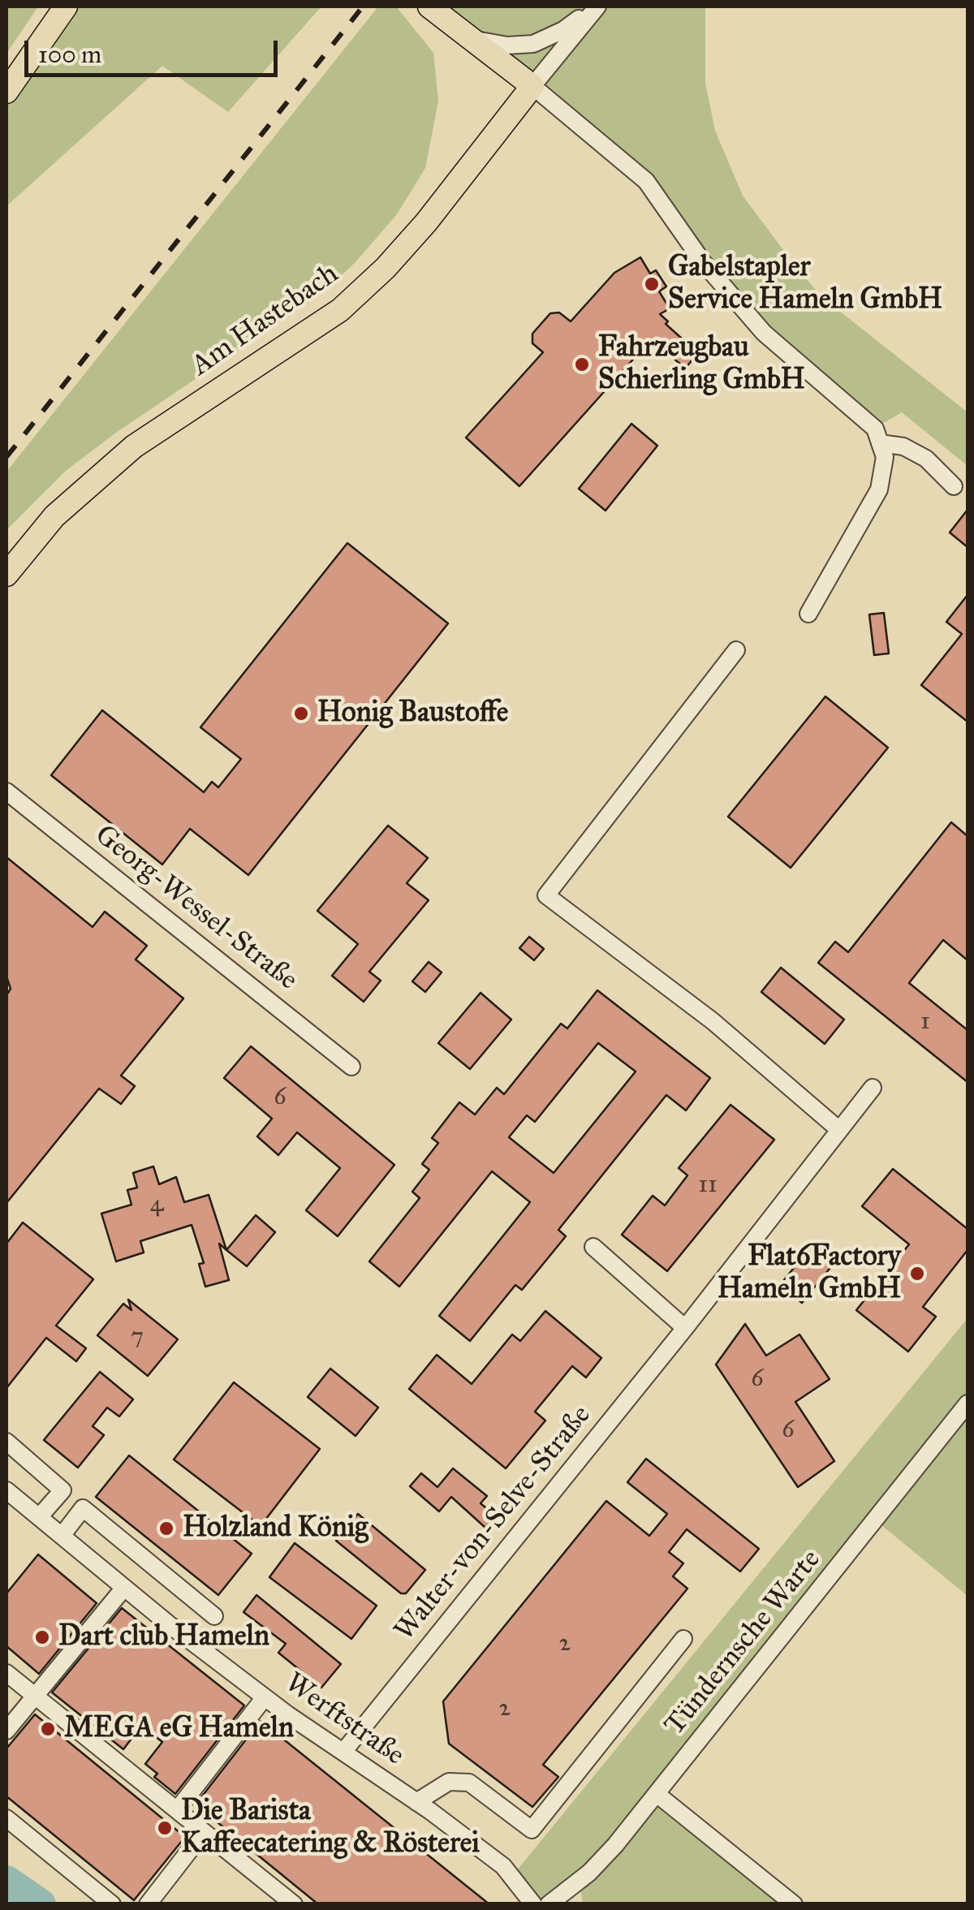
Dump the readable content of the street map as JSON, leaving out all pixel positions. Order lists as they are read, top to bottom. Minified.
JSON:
{"streets":{"main road":["Am Hastebach"],"street":["Georg-Wessel-Straße","Walter-von-Selve-Straße","Tündernsche Warte","Werftstraße"]},"crossings":[["Walter-von-Selve-Straße","Werftstraße"]],"places":["Gabelstapler Service Hameln GmbH","Fahrzeugbau Schierling GmbH","Honig Baustoffe","Flat6Factory Hameln GmbH","Holzland König","Dart club Hameln","MEGA eG Hameln","Die Barista Kaffeecatering & Rösterei"],"house_numbers":["1","6","11","4","7","6","6","2","2"],"scale_bar":"100 m"}
